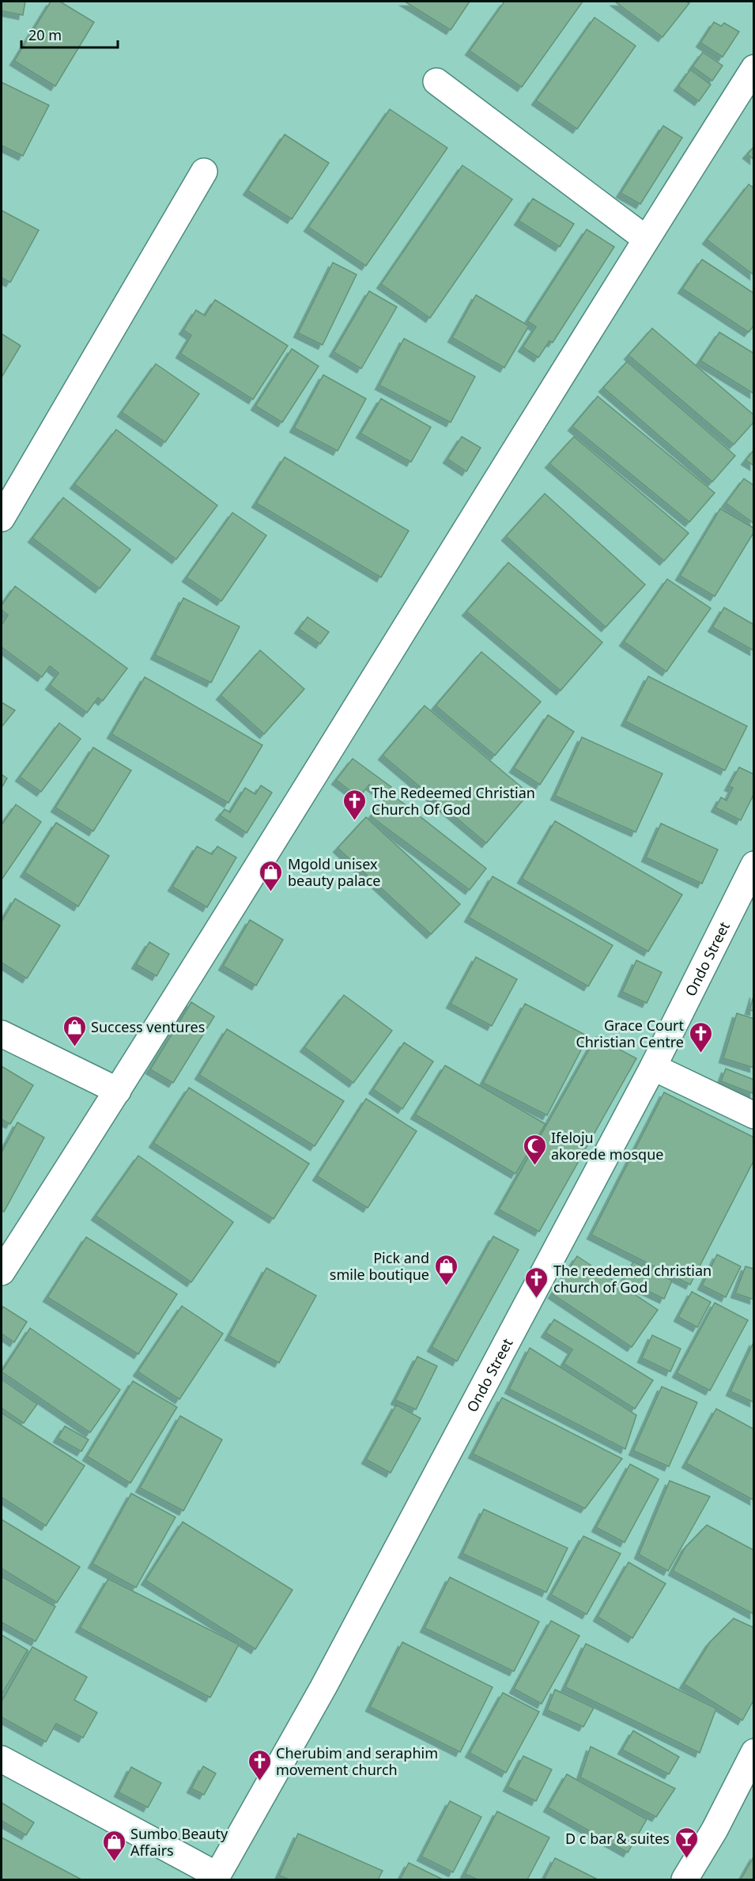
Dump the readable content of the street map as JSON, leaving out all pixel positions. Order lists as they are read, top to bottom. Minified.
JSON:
{"streets":{"street":["Ondo Street"]},"places":{"church":["The Redeemed Christian Church Of God","Grace Court Christian Centre","The reedemed christian church of God","Cherubim and seraphim movement church"],"shop":["Mgold unisex beauty palace","Success ventures","Pick and smile boutique","Sumbo Beauty Affairs"],"mosque":["Ifeloju akorede mosque"],"bar":["D c bar & suites"]},"scale_bar":"20 m"}
